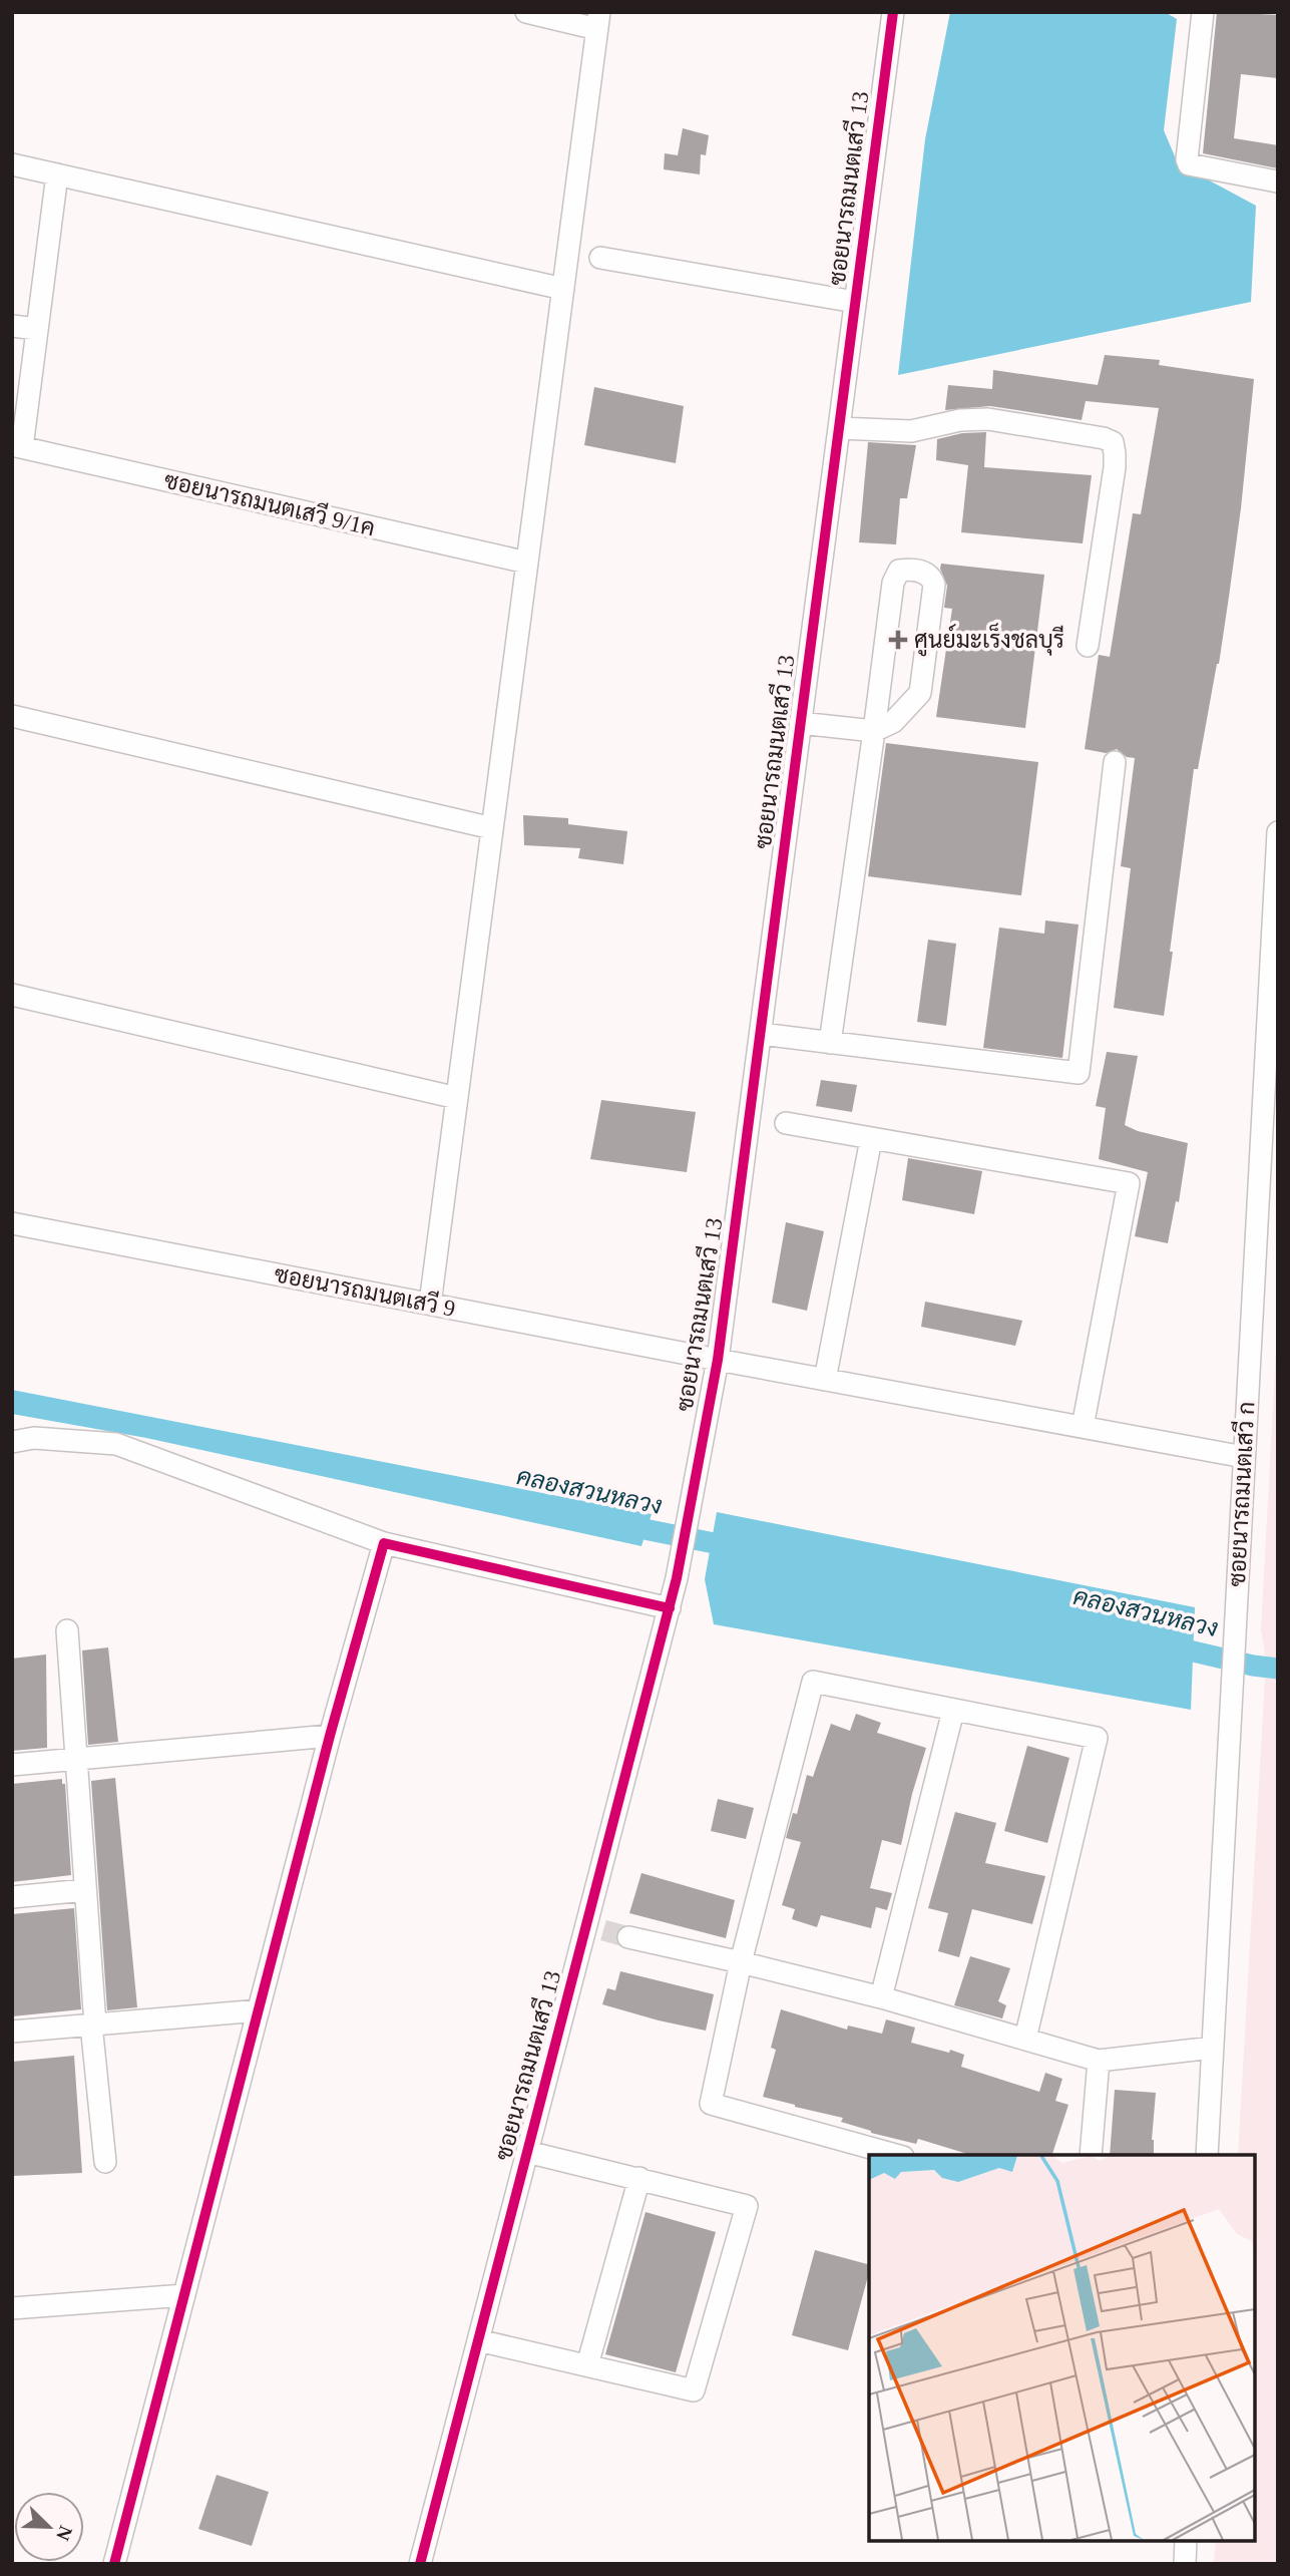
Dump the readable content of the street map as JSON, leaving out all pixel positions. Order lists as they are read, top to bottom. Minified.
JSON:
{"streets":{"street":["ซอยนารถมนตเสวี 13","ซอยนารถมนตเสวี 9/1ค","ซอยนารถมนตเสวี 9","ซอยนารถมนตเสวี ก"]},"crossings":[["ซอยนารถมนตเสวี 13","ซอยนารถมนตเสวี 9"],["ซอยนารถมนตเสวี 9","ซอยนารถมนตเสวี ก"]],"water":["คลองสวนหลวง"],"places":{"health":["ศูนย์มะเร็งชลบุรี"]},"north":"bottom right"}
